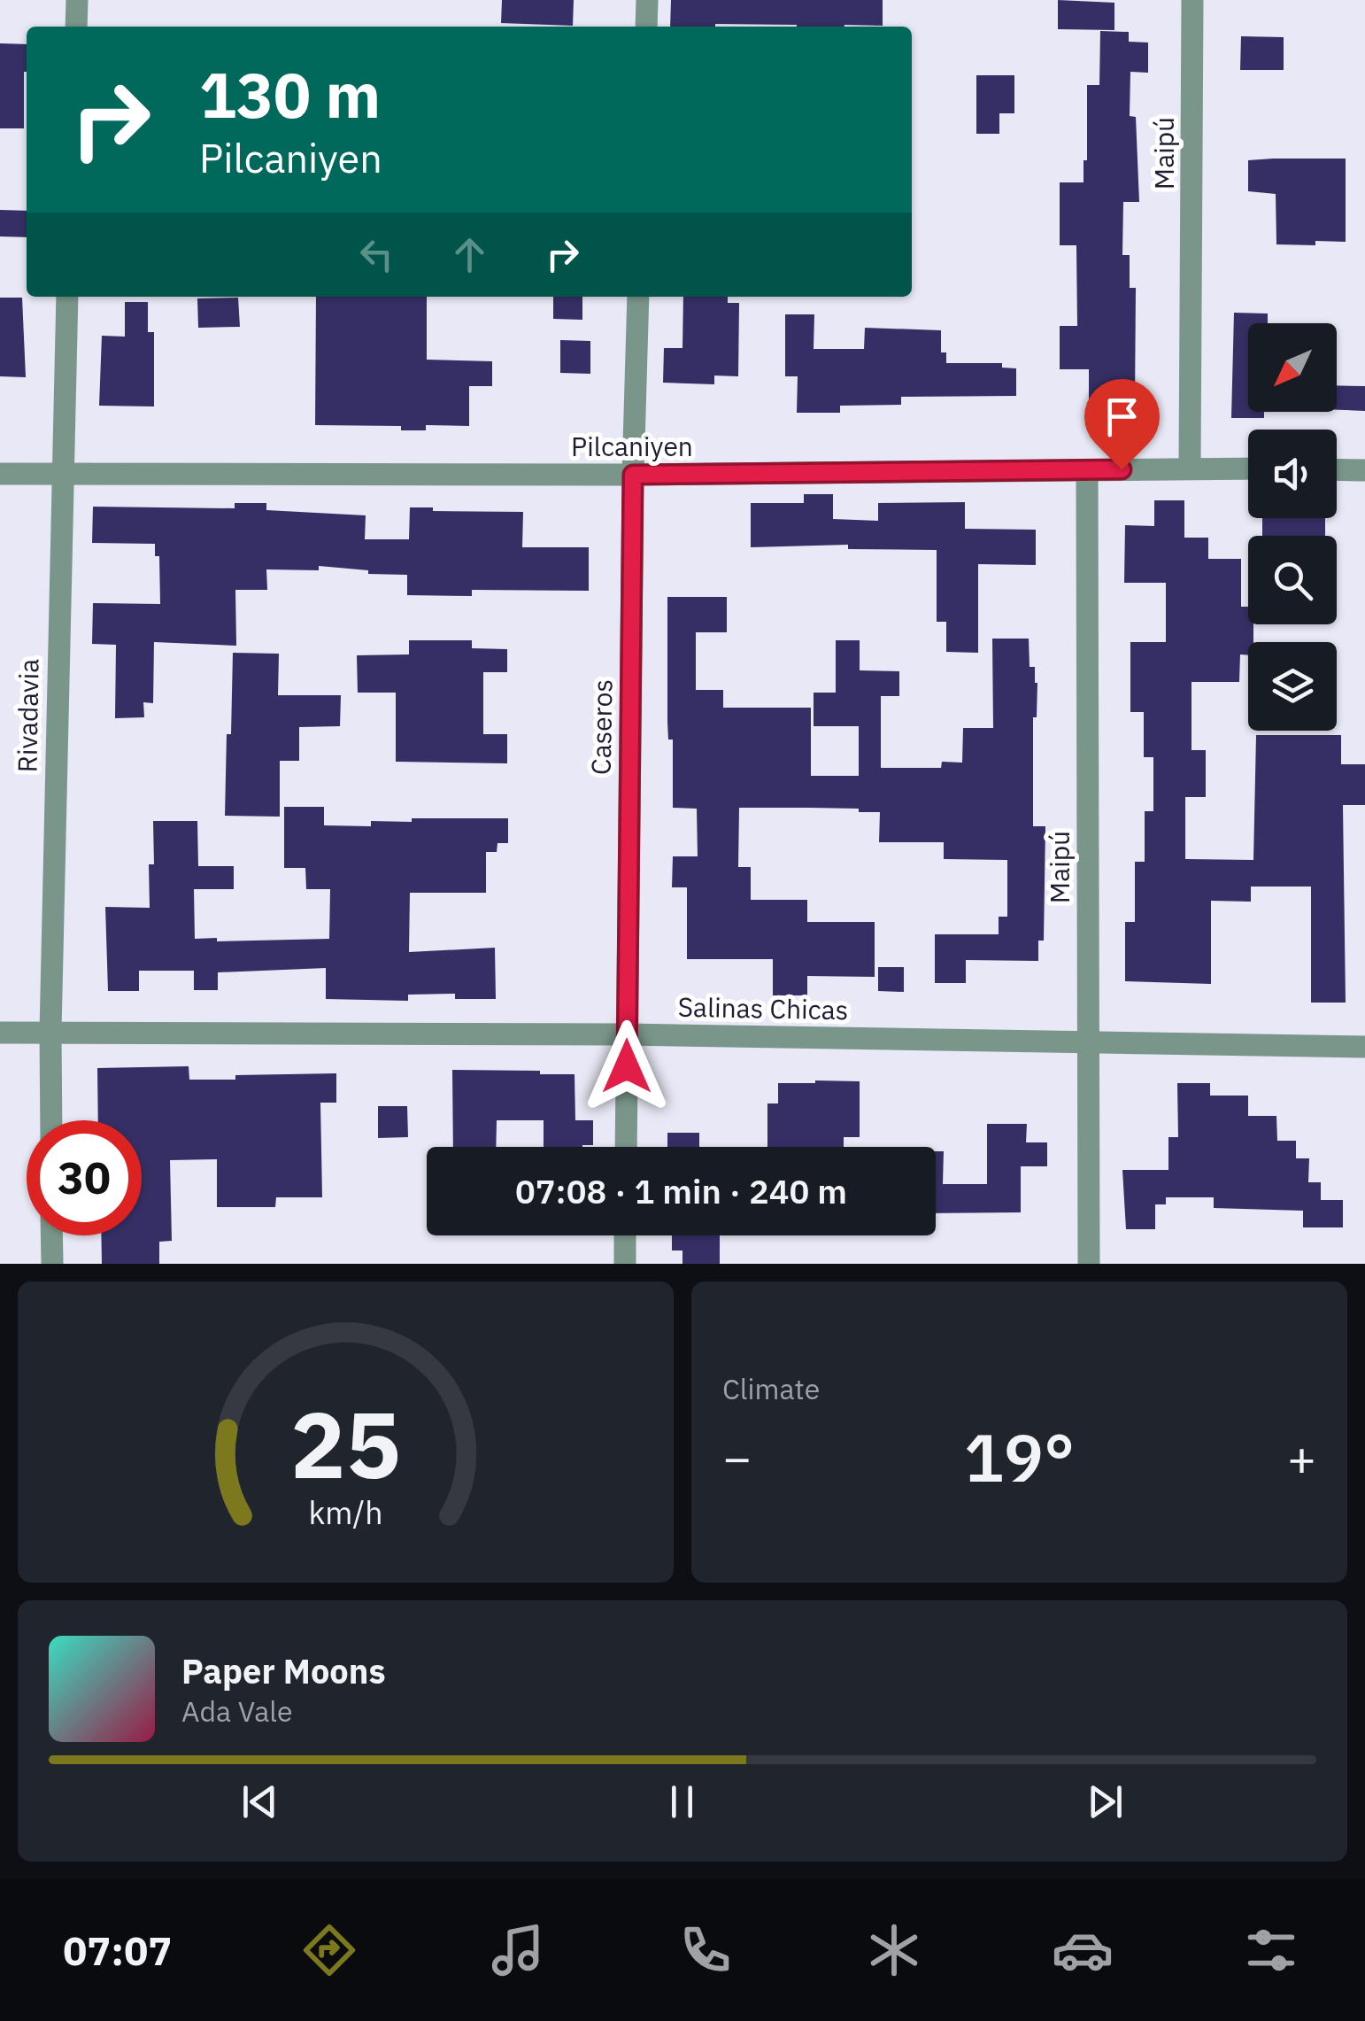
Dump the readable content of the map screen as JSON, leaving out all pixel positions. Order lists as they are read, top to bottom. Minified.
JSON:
{"streets":{"street":["Maipú","Pilcaniyen","Rivadavia","Caseros","Salinas Chicas"]},"crossings":[["Maipú","Pilcaniyen"],["Maipú","Salinas Chicas"],["Pilcaniyen","Rivadavia"],["Pilcaniyen","Caseros"],["Rivadavia","Salinas Chicas"],["Caseros","Salinas Chicas"]],"north":"bottom left","page":{"turn":["130 m","Pilcaniyen"],"limit":"30","trip":"07:08 · 1 min · 240 m","tile":"Climate","heat":["−","19°","+"],"song":["Paper Moons","Ada Vale"],"tabs":"07:07","gauge":["25","km/h"]}}
